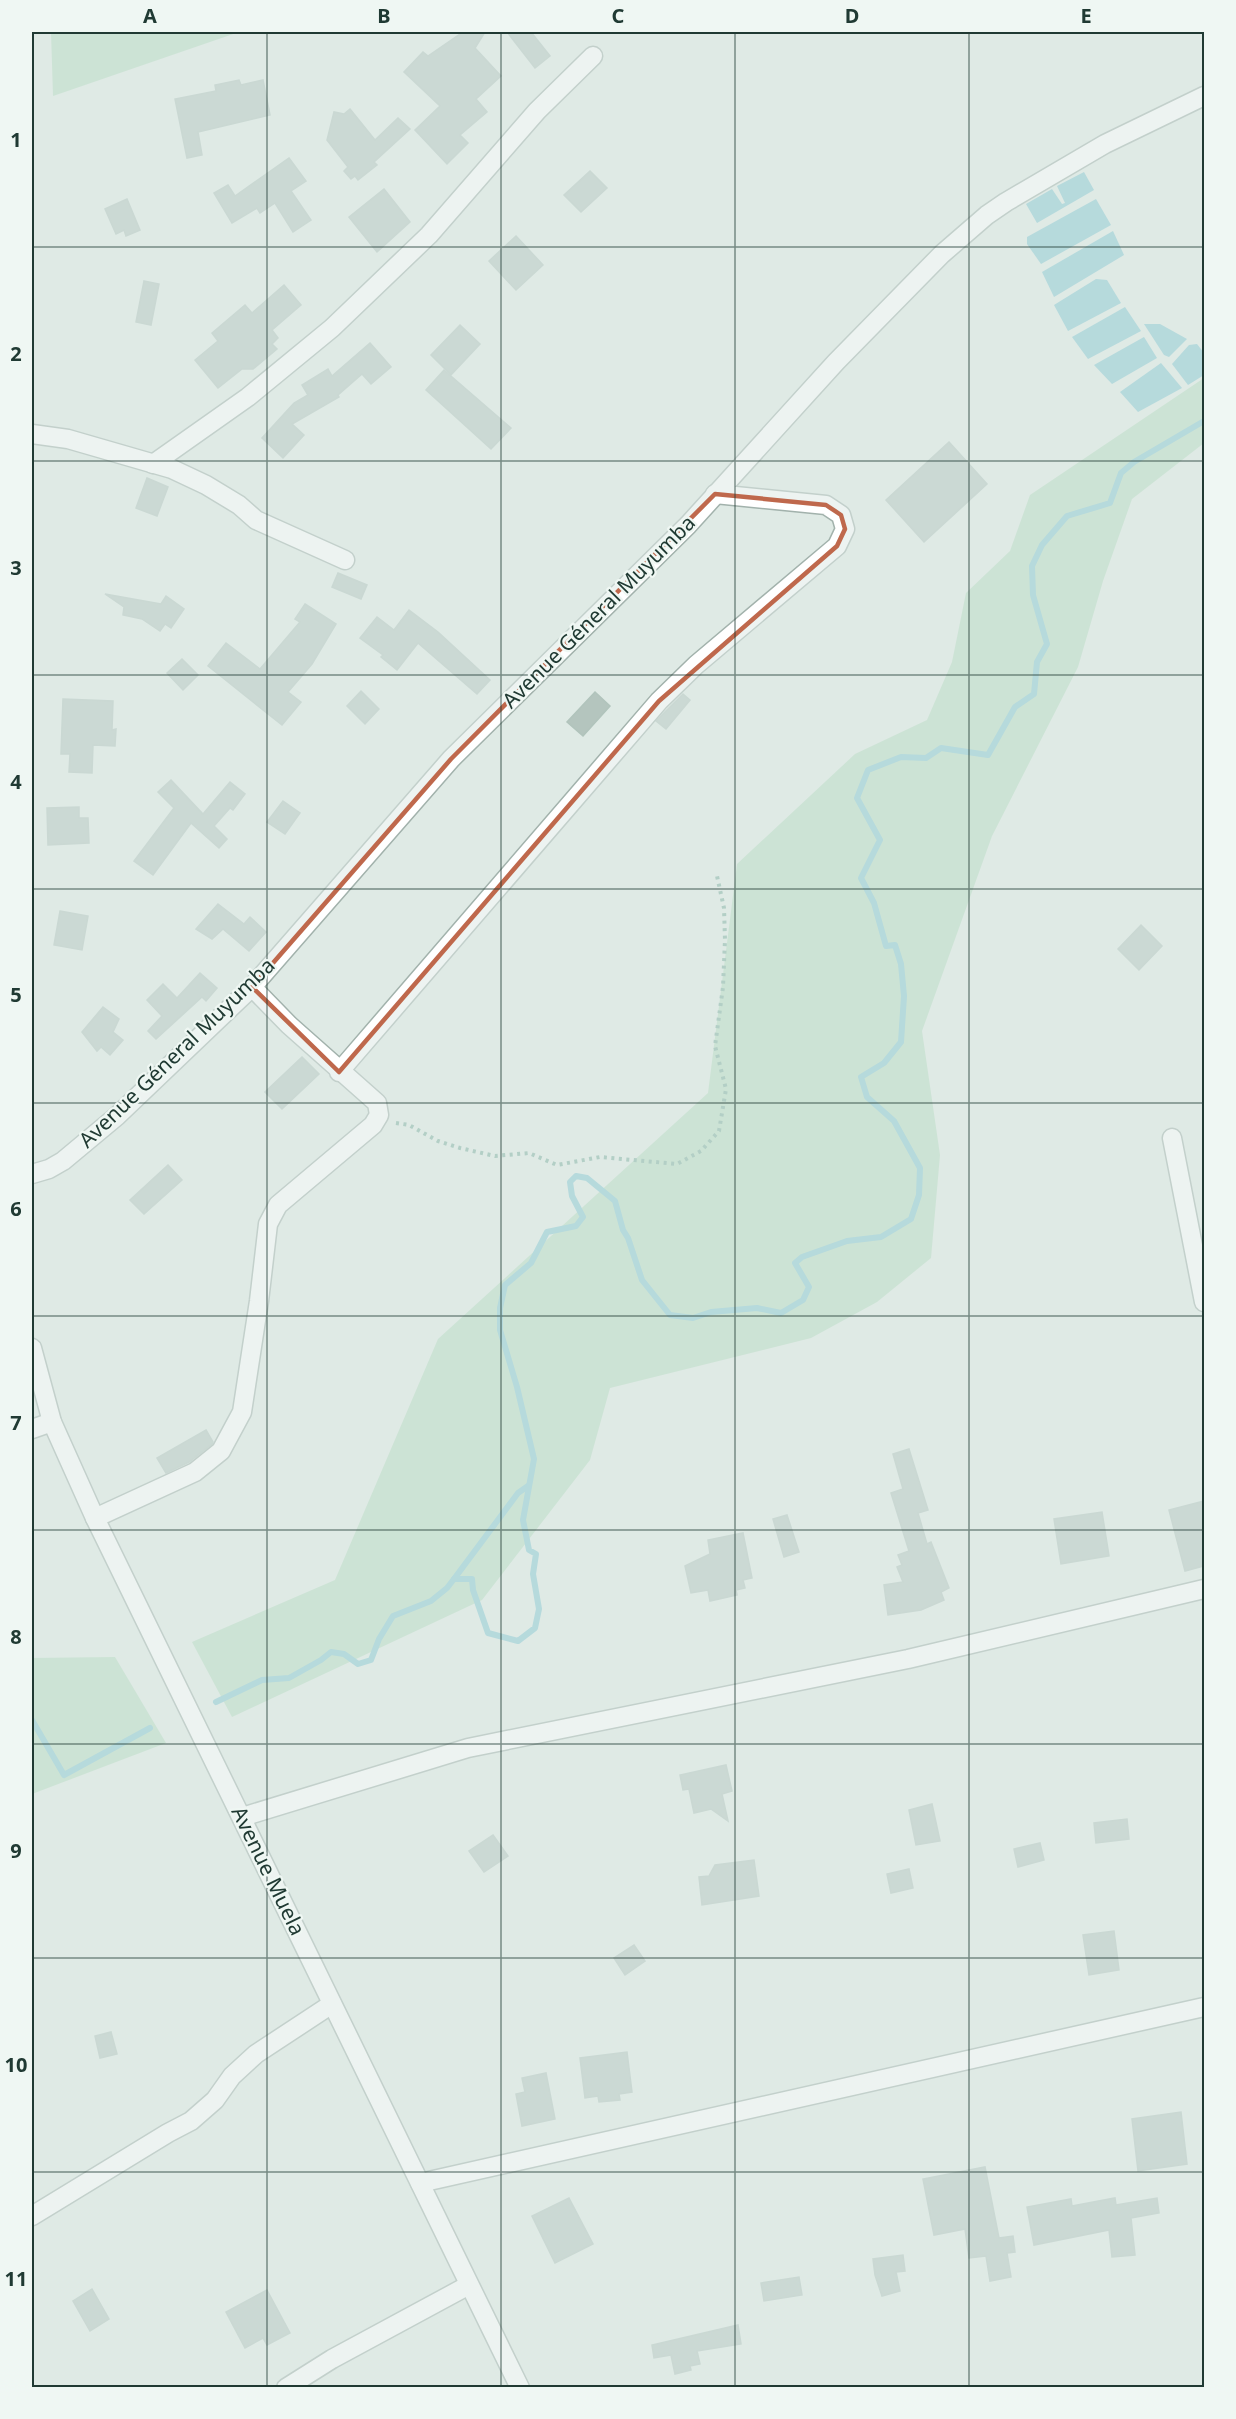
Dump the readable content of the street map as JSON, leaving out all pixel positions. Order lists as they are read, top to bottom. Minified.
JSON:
{"streets":{"street":["Avenue Géneral Muyumba","Avenue Muela"]},"grid":{"columns":["A","B","C","D","E"],"rows":["1","2","3","4","5","6","7","8","9","10","11"]}}
